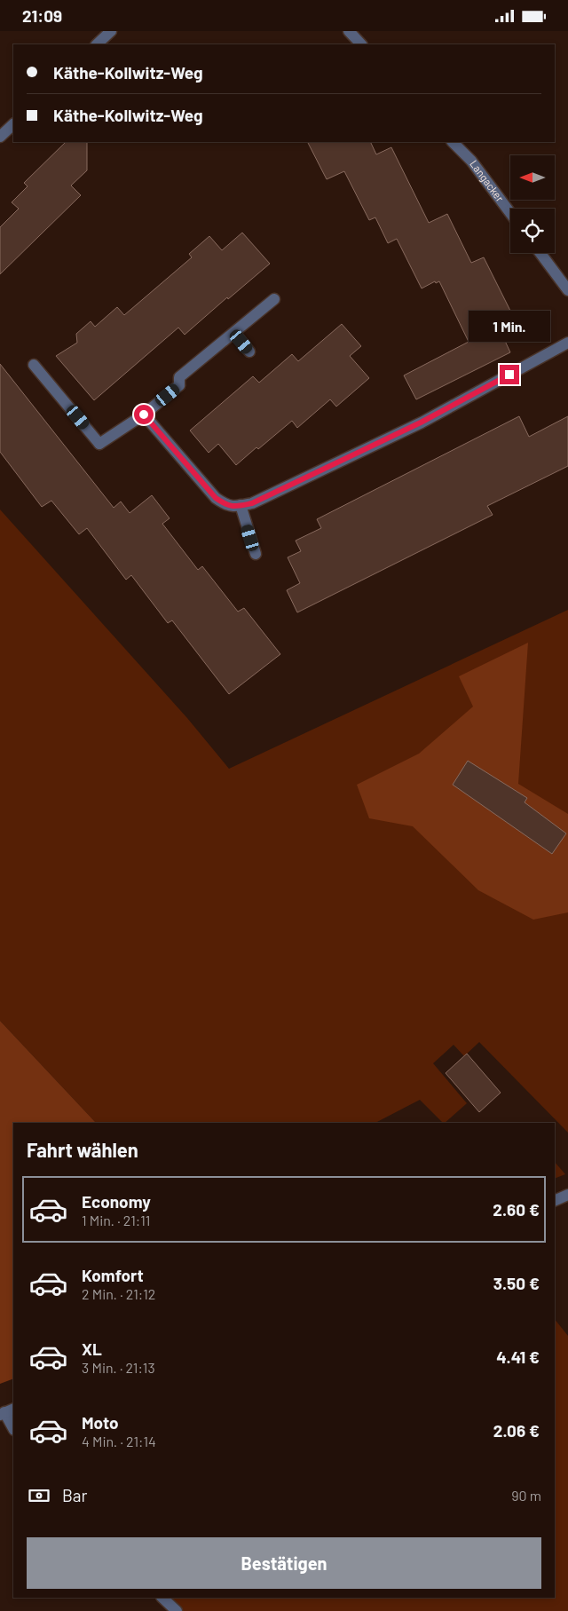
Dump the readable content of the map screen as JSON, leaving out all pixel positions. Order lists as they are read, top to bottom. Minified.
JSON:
{"streets":{"street":["Langacker"]},"north":"left","page":{"status":"21:09","banner":["Käthe-Kollwitz-Weg","Käthe-Kollwitz-Weg"],"bubble":"1 Min.","heading":"Fahrt wählen","list":[{"name":"Economy","note":"1 Min. · 21:11","value":"2.60 €"},{"name":"Komfort","note":"2 Min. · 21:12","value":"3.50 €"},{"name":"XL","note":"3 Min. · 21:13","value":"4.41 €"},{"name":"Moto","note":"4 Min. · 21:14","value":"2.06 €"}],"pay":["Bar","90 m"],"buttons":"Bestätigen"}}
